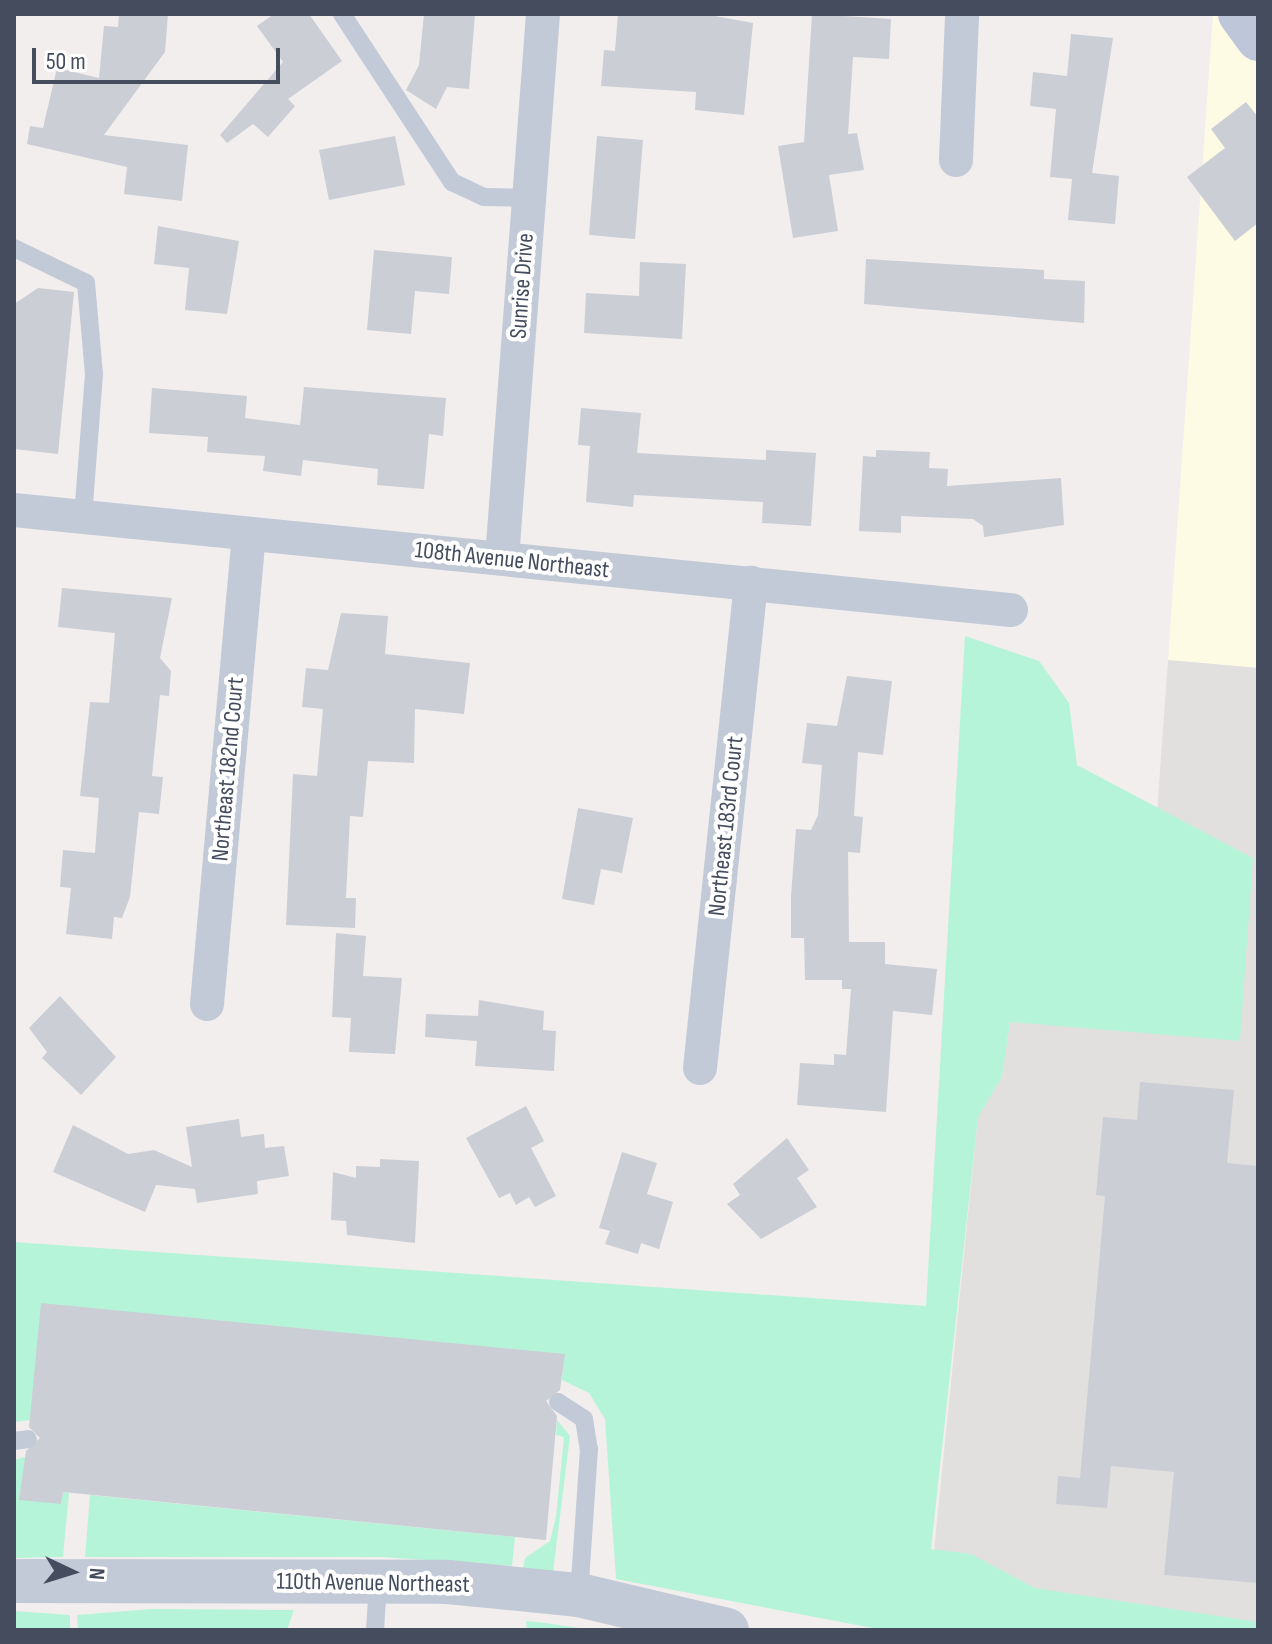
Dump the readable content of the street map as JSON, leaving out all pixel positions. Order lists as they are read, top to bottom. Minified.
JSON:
{"streets":{"street":["Sunrise Drive","108th Avenue Northeast","Northeast 182nd Court","Northeast 183rd Court","110th Avenue Northeast"]},"crossings":[["Sunrise Drive","108th Avenue Northeast"],["108th Avenue Northeast","Northeast 182nd Court"],["108th Avenue Northeast","Northeast 183rd Court"]],"scale_bar":"50 m","north":"right"}
